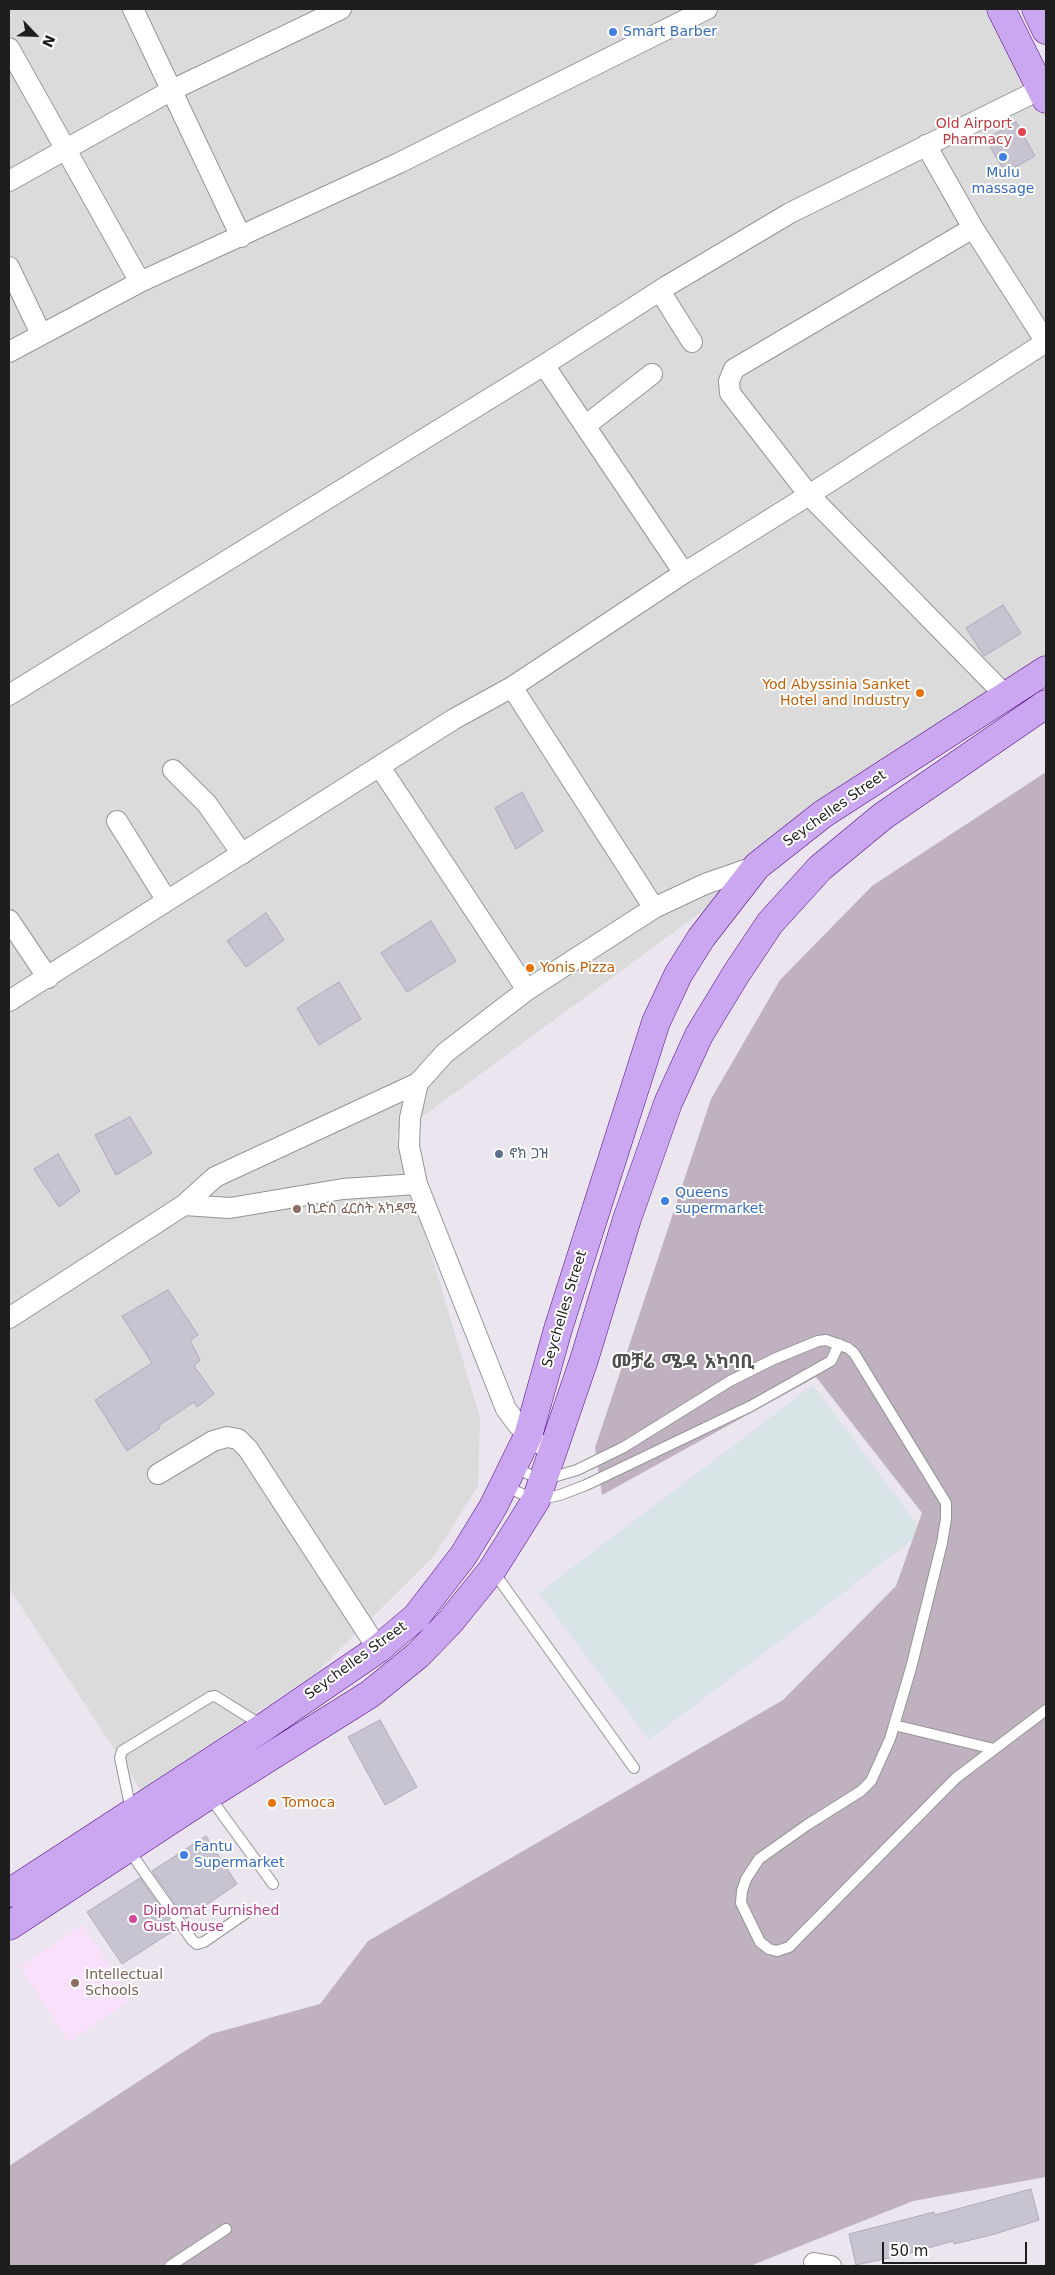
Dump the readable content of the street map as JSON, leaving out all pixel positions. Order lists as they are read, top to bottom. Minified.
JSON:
{"streets":{"main road":["Seychelles Street"]},"districts":["መቻሬ ሜዳ አካባቢ"],"places":["Smart Barber","Old Airport Pharmacy","Mulu massage","Yod Abyssinia Sanket Hotel and Industry","Yonis Pizza","ኖክ ጋዝ","Queens supermarket","ኪድስ ፈርስት አካዳሚ","Tomoca","Fantu Supermarket","Diplomat Furnished Gust House","Intellectual Schools"],"scale_bar":"50 m","north":"bottom right"}
